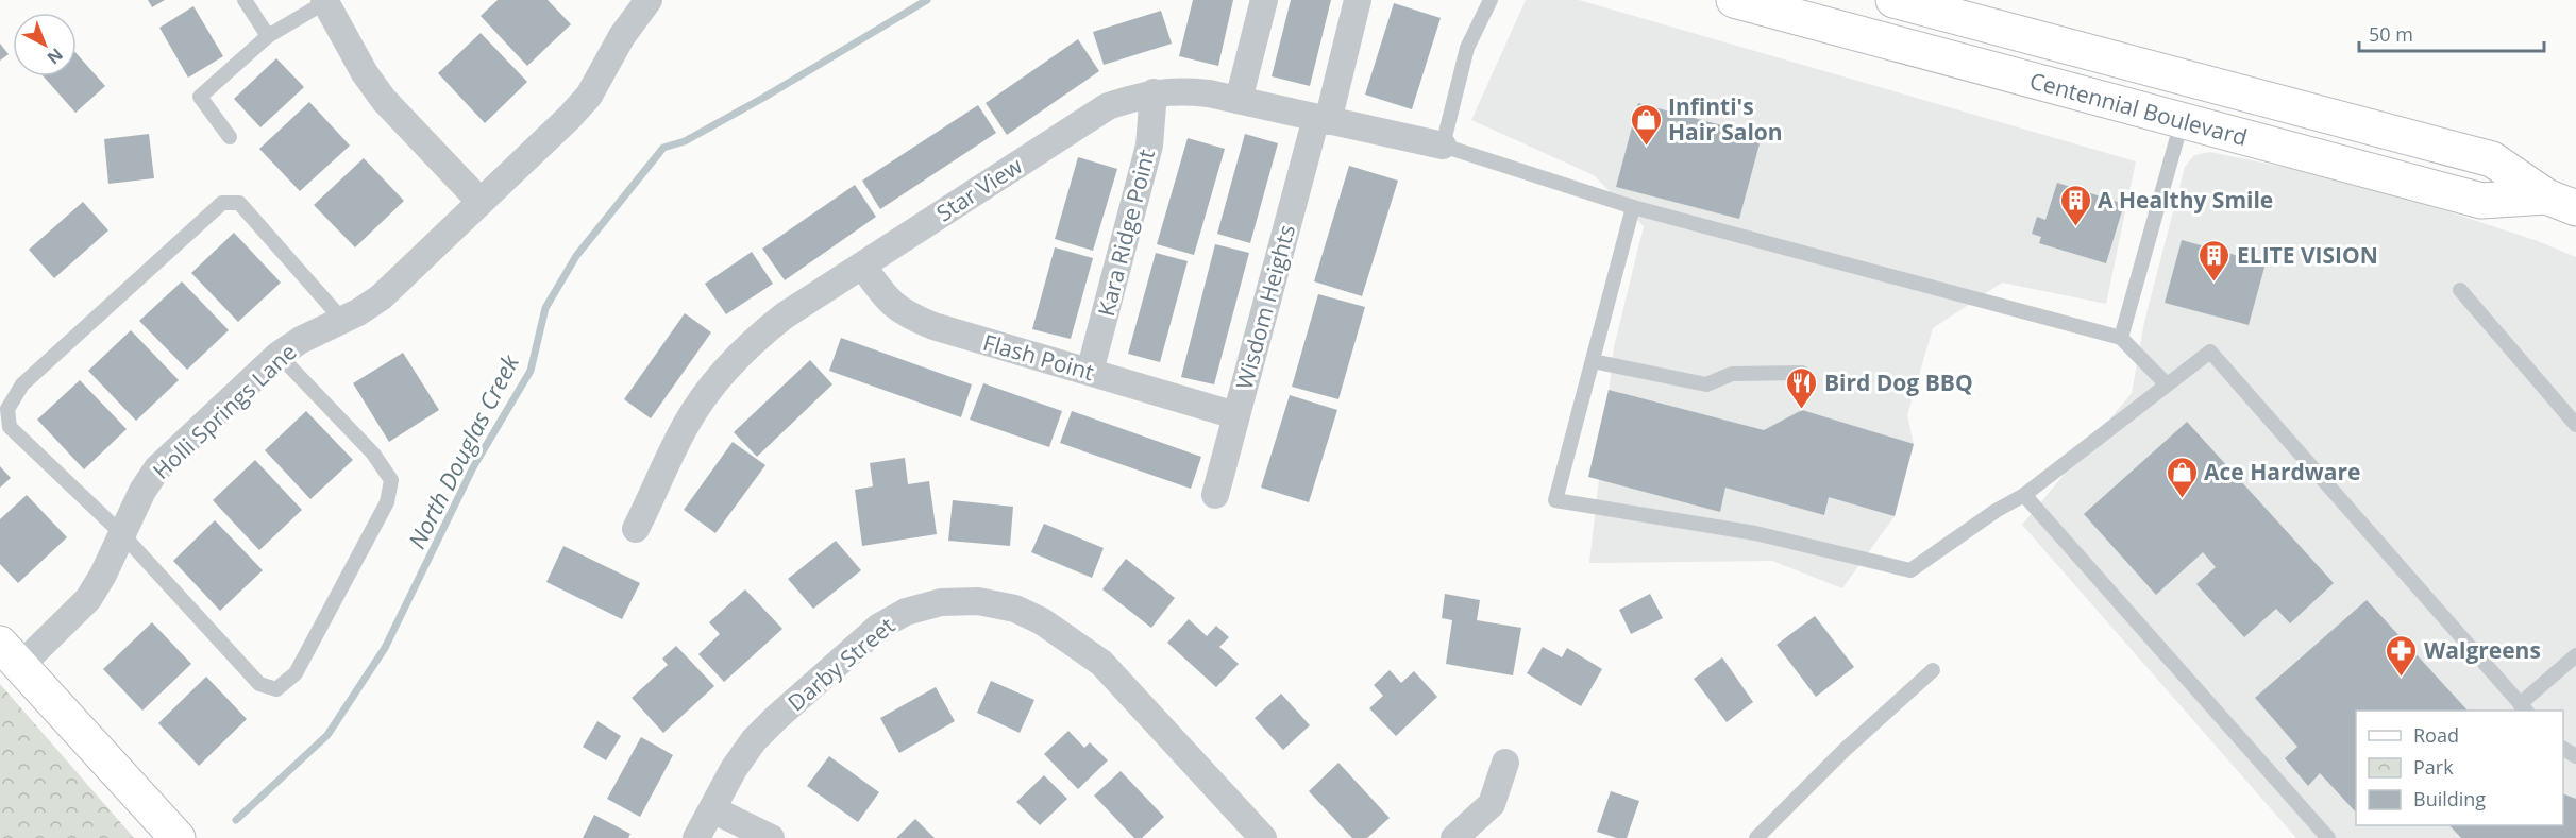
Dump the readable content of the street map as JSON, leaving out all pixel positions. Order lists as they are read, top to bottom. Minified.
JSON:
{"streets":{"main road":["Centennial Boulevard"],"street":["Star View","Kara Ridge Point","Wisdom Heights","Flash Point","Holli Springs Lane","Darby Street"]},"crossings":[["Star View","Kara Ridge Point"],["Star View","Wisdom Heights"],["Star View","Flash Point"],["Kara Ridge Point","Flash Point"],["Wisdom Heights","Flash Point"]],"water":["North Douglas Creek"],"places":{"shop":["Infinti's Hair Salon","Ace Hardware"],"building":["A Healthy Smile","ELITE VISION"],"restaurant":["Bird Dog BBQ"],"pharmacy":["Walgreens"]},"legend":["Road","Park","Building"],"scale_bar":"50 m","north":"bottom right"}
